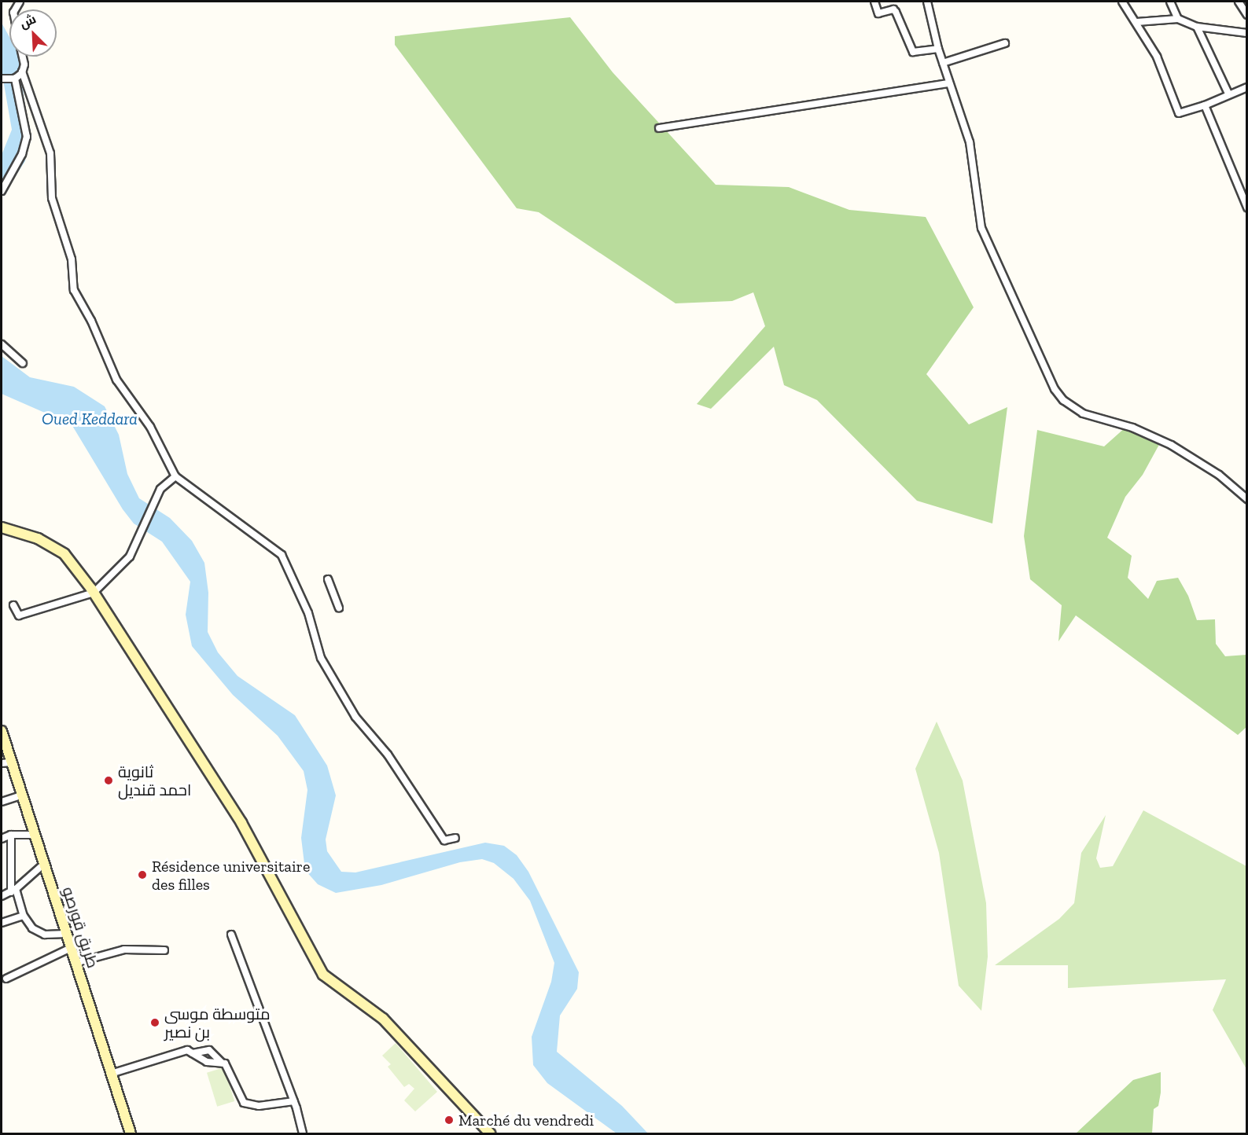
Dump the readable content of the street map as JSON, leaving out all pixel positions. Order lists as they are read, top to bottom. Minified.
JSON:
{"streets":{"main road":["طريق قورصو"]},"water":["Oued Keddara"],"places":["ثانوية احمد قنديل","Résidence universitaire des filles","متوسطة موسى بن نصير","Marché du vendredi"],"north":"top left"}
